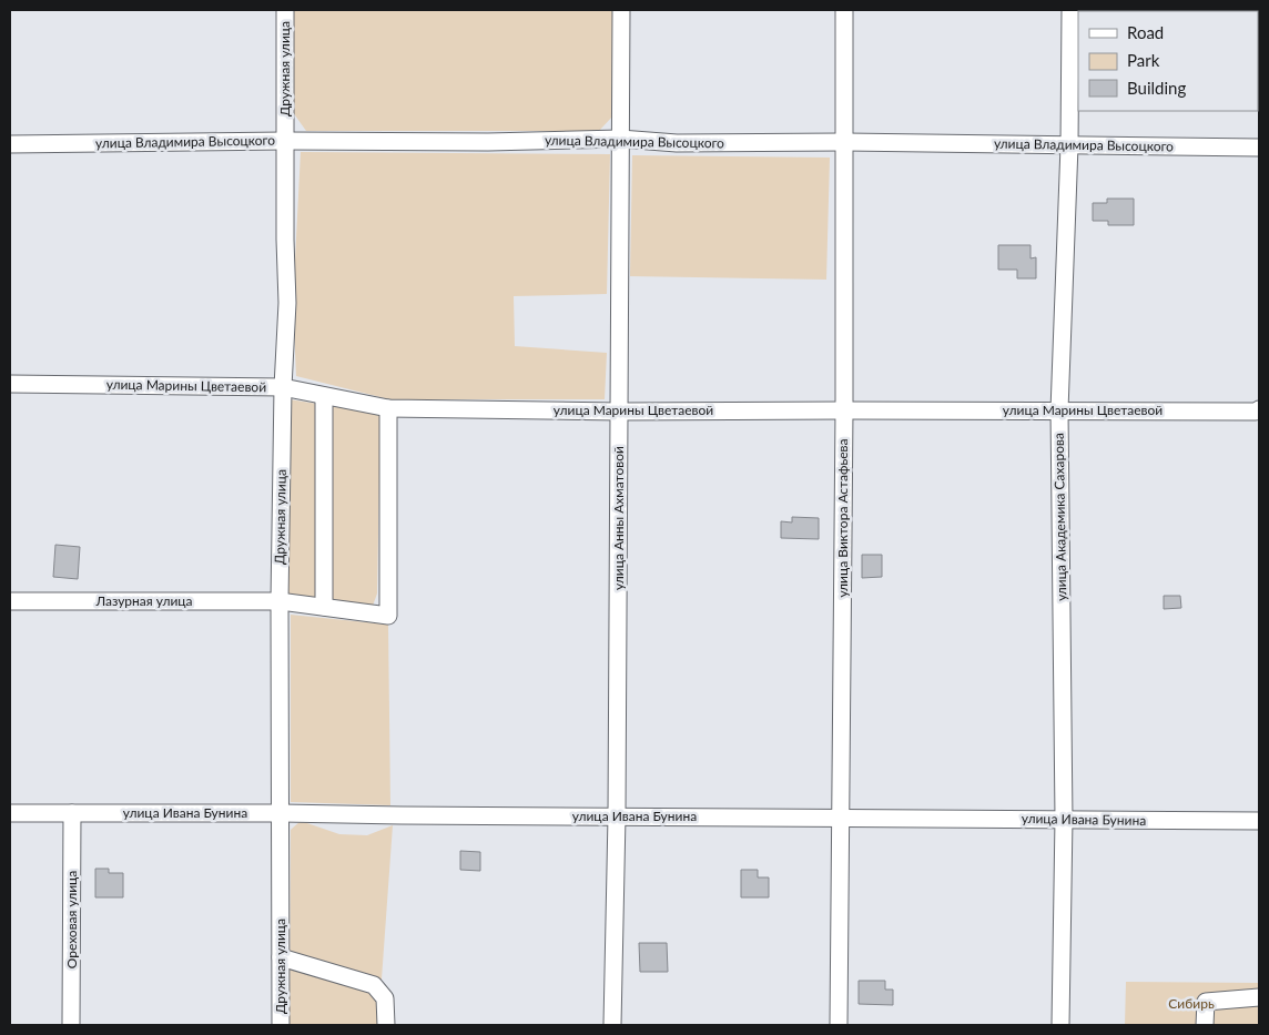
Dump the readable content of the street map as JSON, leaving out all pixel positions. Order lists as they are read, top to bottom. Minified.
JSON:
{"streets":{"street":["Дружная улица","улица Владимира Высоцкого","улица Марины Цветаевой","улица Академика Сахарова","улица Анны Ахматовой","улица Виктора Астафьева","Лазурная улица","улица Ивана Бунина","Ореховая улица"]},"crossings":[["Дружная улица","улица Владимира Высоцкого"],["Дружная улица","улица Марины Цветаевой"],["Дружная улица","Лазурная улица"],["Дружная улица","улица Ивана Бунина"],["улица Владимира Высоцкого","улица Академика Сахарова"],["улица Владимира Высоцкого","улица Анны Ахматовой"],["улица Владимира Высоцкого","улица Виктора Астафьева"],["улица Марины Цветаевой","улица Академика Сахарова"],["улица Марины Цветаевой","улица Анны Ахматовой"],["улица Марины Цветаевой","улица Виктора Астафьева"],["улица Марины Цветаевой","Лазурная улица"],["улица Академика Сахарова","улица Ивана Бунина"],["улица Анны Ахматовой","улица Ивана Бунина"],["улица Виктора Астафьева","улица Ивана Бунина"],["улица Ивана Бунина","Ореховая улица"]],"parks":["Сибирь"],"legend":["Road","Park","Building"]}
